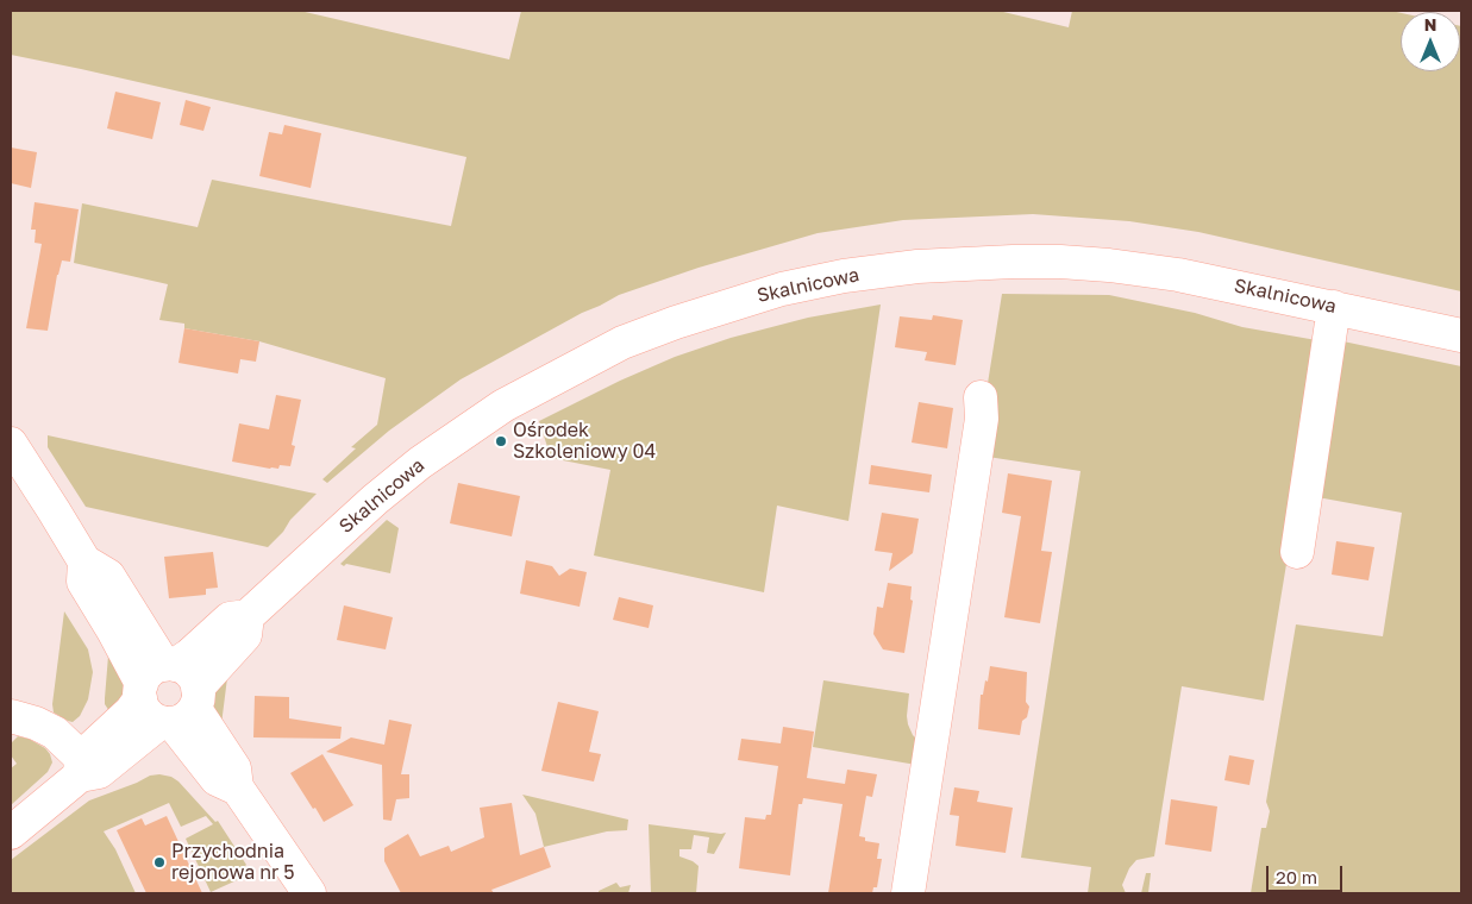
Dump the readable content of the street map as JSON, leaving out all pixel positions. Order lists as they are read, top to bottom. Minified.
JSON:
{"streets":{"street":["Skalnicowa"]},"places":["Ośrodek Szkoleniowy 04","Przychodnia rejonowa nr 5"],"scale_bar":"20 m","north":"top"}
